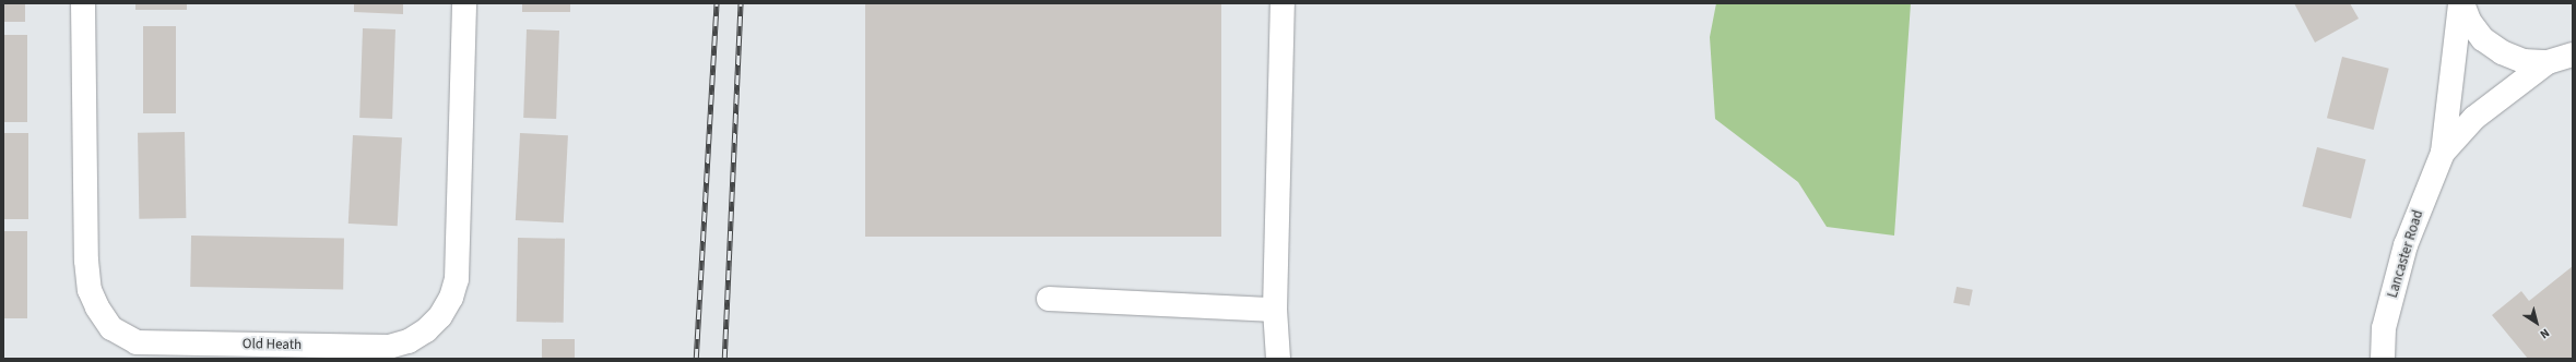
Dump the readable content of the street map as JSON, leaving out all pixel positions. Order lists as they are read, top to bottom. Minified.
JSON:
{"streets":{"street":["Lancaster Road","Old Heath"]},"north":"bottom right"}
